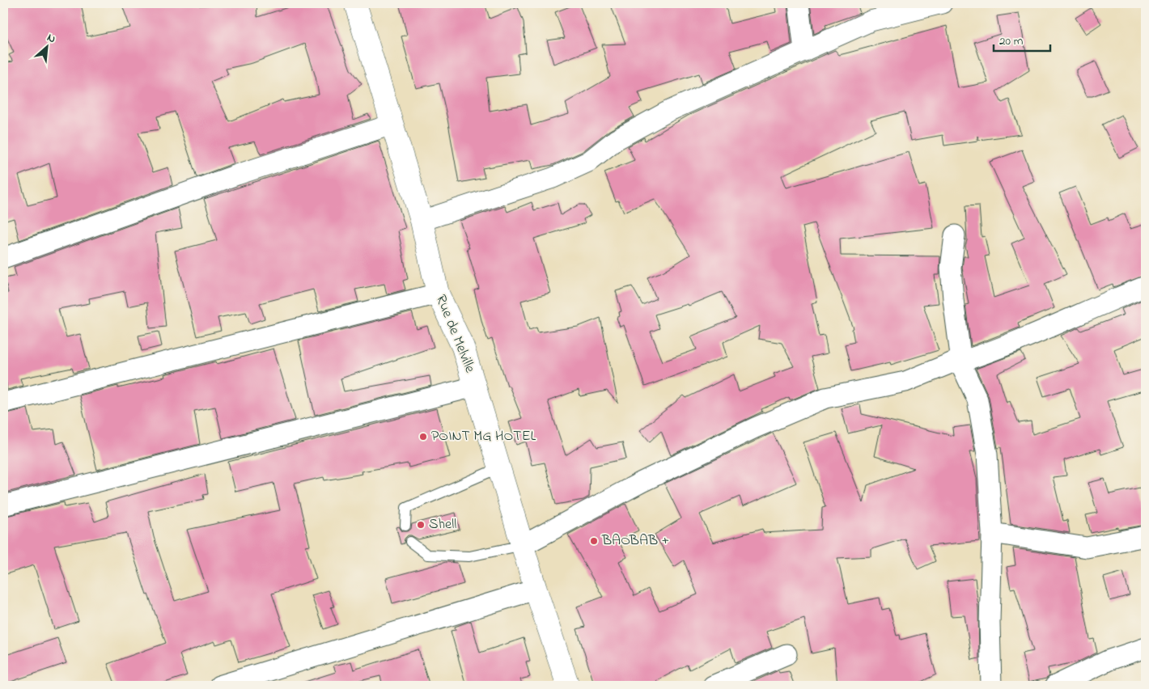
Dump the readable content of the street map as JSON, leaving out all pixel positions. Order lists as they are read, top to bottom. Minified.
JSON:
{"streets":{"main road":["Rue de Melville"]},"places":["POINT MG HOTEL","Shell","BAOBAB +"],"scale_bar":"20 m","north":"top right"}
